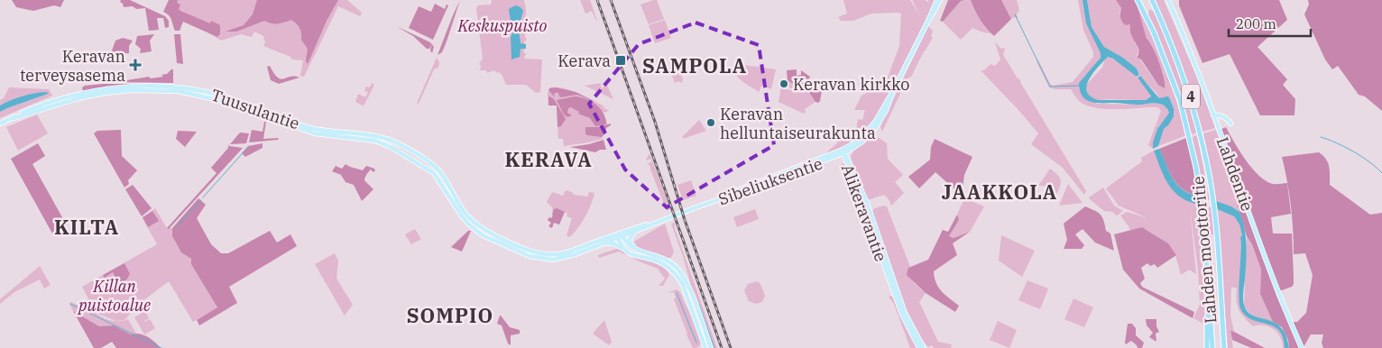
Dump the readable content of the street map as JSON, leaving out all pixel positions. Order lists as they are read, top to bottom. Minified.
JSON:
{"streets":{"highway":["4","Lahden moottoritie"],"main road":["Tuusulantie","Lahdentie","Sibeliuksentie","Alikeravantie"]},"crossings":[["Sibeliuksentie","Alikeravantie"]],"districts":["SAMPOLA","KERAVA","JAAKKOLA","KILTA","SOMPIO"],"parks":["Keskuspuisto","Killan puistoalue"],"places":{"transit":["Kerava"],"health":["Keravan terveysasema"],"other":["Keravan kirkko","Keravan helluntaiseurakunta"]},"scale_bar":"200 m"}
